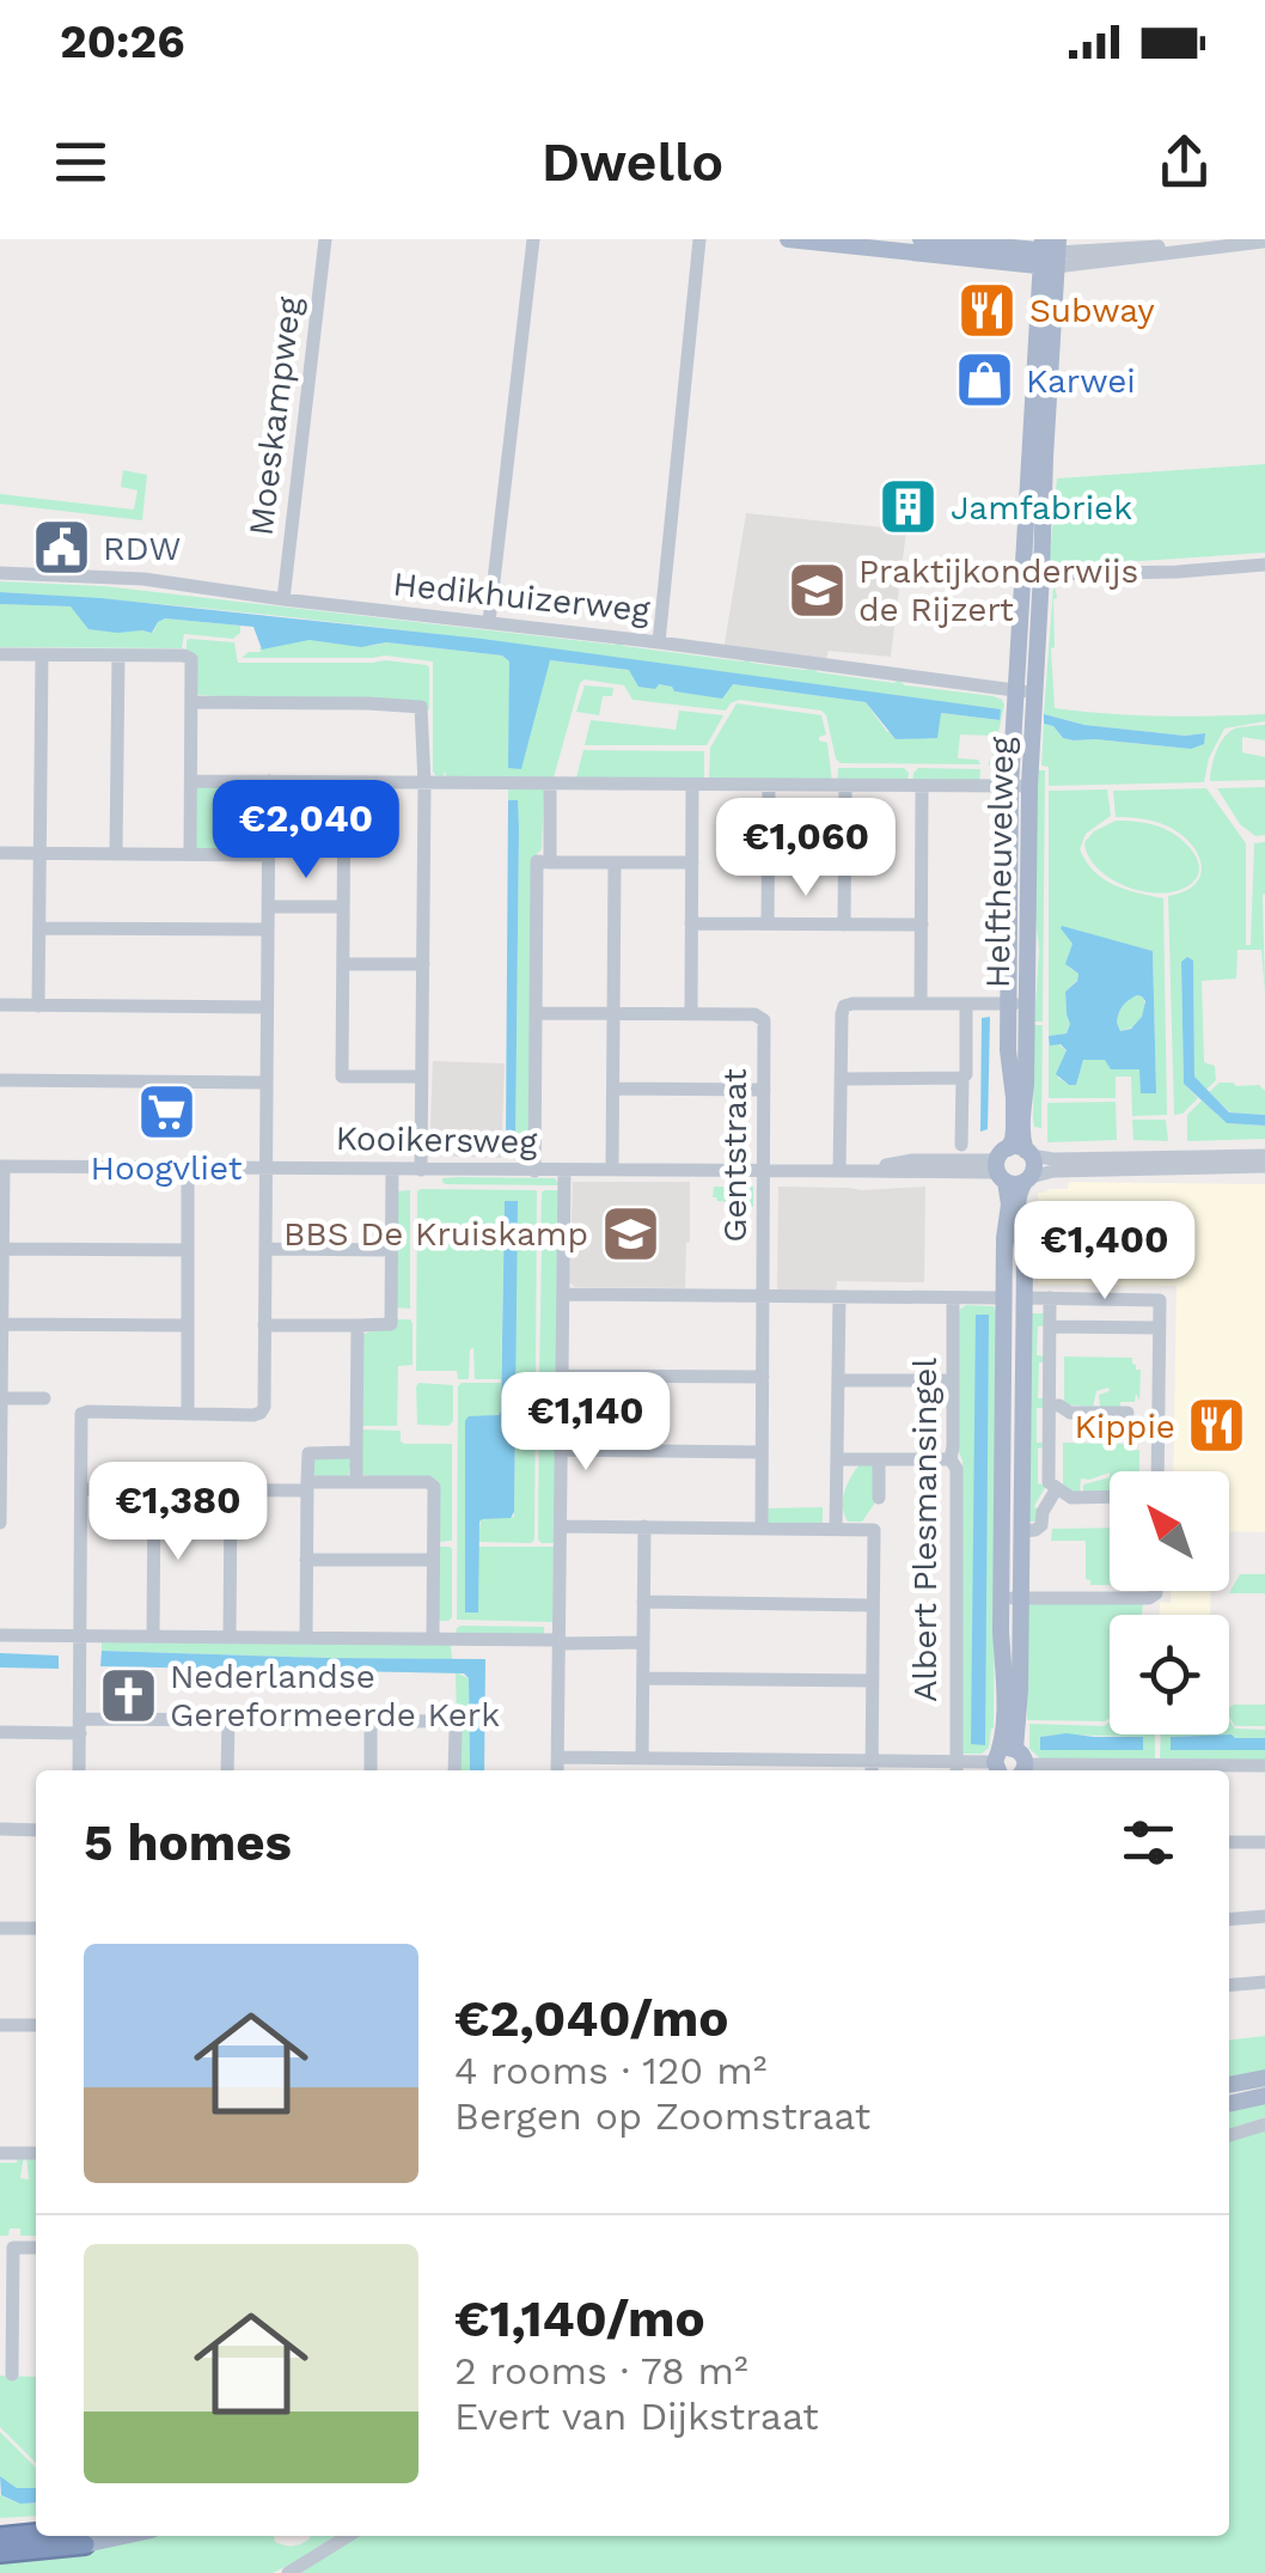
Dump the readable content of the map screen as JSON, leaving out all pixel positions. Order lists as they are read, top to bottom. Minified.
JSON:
{"streets":{"main road":["Helftheuvelweg"],"street":["Moeskampweg","Hedikhuizerweg","Kooikersweg","Gentstraat","Albert Plesmansingel"]},"crossings":[["Moeskampweg","Hedikhuizerweg"],["Hedikhuizerweg","Helftheuvelweg"],["Helftheuvelweg","Kooikersweg"],["Kooikersweg","Gentstraat"]],"places":{"restaurant":["Subway","Kippie"],"shop":["Karwei"],"building":["Jamfabriek"],"public building":["RDW"],"school or university":["Praktijkonderwijs de Rijzert","BBS De Kruiskamp"],"supermarket":["Hoogvliet"],"church":["Nederlandse Gereformeerde Kerk"]},"north":"top left","page":{"status":"20:26","header":"Dwello","price":["€2,040","€1,060","€1,400","€1,140","€1,380"],"heading":"5 homes","list":[{"name":"€2,040/mo","note":"4 rooms · 120 m² · Bergen op Zoomstraat"},{"name":"€1,140/mo","note":"2 rooms · 78 m² · Evert van Dijkstraat"}]}}
